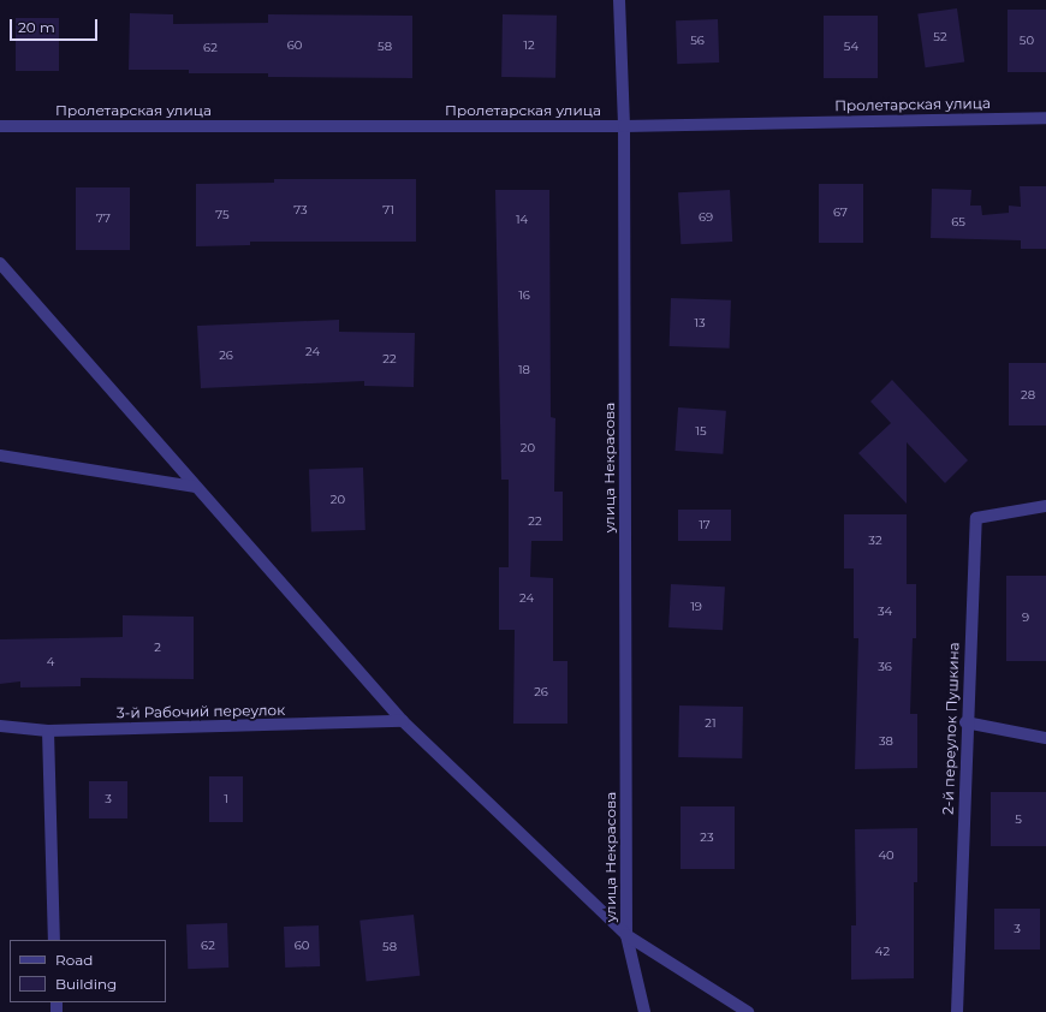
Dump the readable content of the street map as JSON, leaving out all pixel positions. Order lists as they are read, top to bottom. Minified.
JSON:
{"streets":{"street":["Пролетарская улица","улица Некрасова","3-й Рабочий переулок","2-й переулок Пушкина"]},"crossings":[["Пролетарская улица","улица Некрасова"]],"house_numbers":["52","56","50","60","12","58","54","62","73","71","67","75","69","77","14","65","16","13","24","26","22","18","28","15","20","20","22","17","32","24","19","34","9","2","4","36","26","21","38","3","1","5","23","40","3","62","60","58","42"],"legend":["Road","Building"],"scale_bar":"20 m"}
